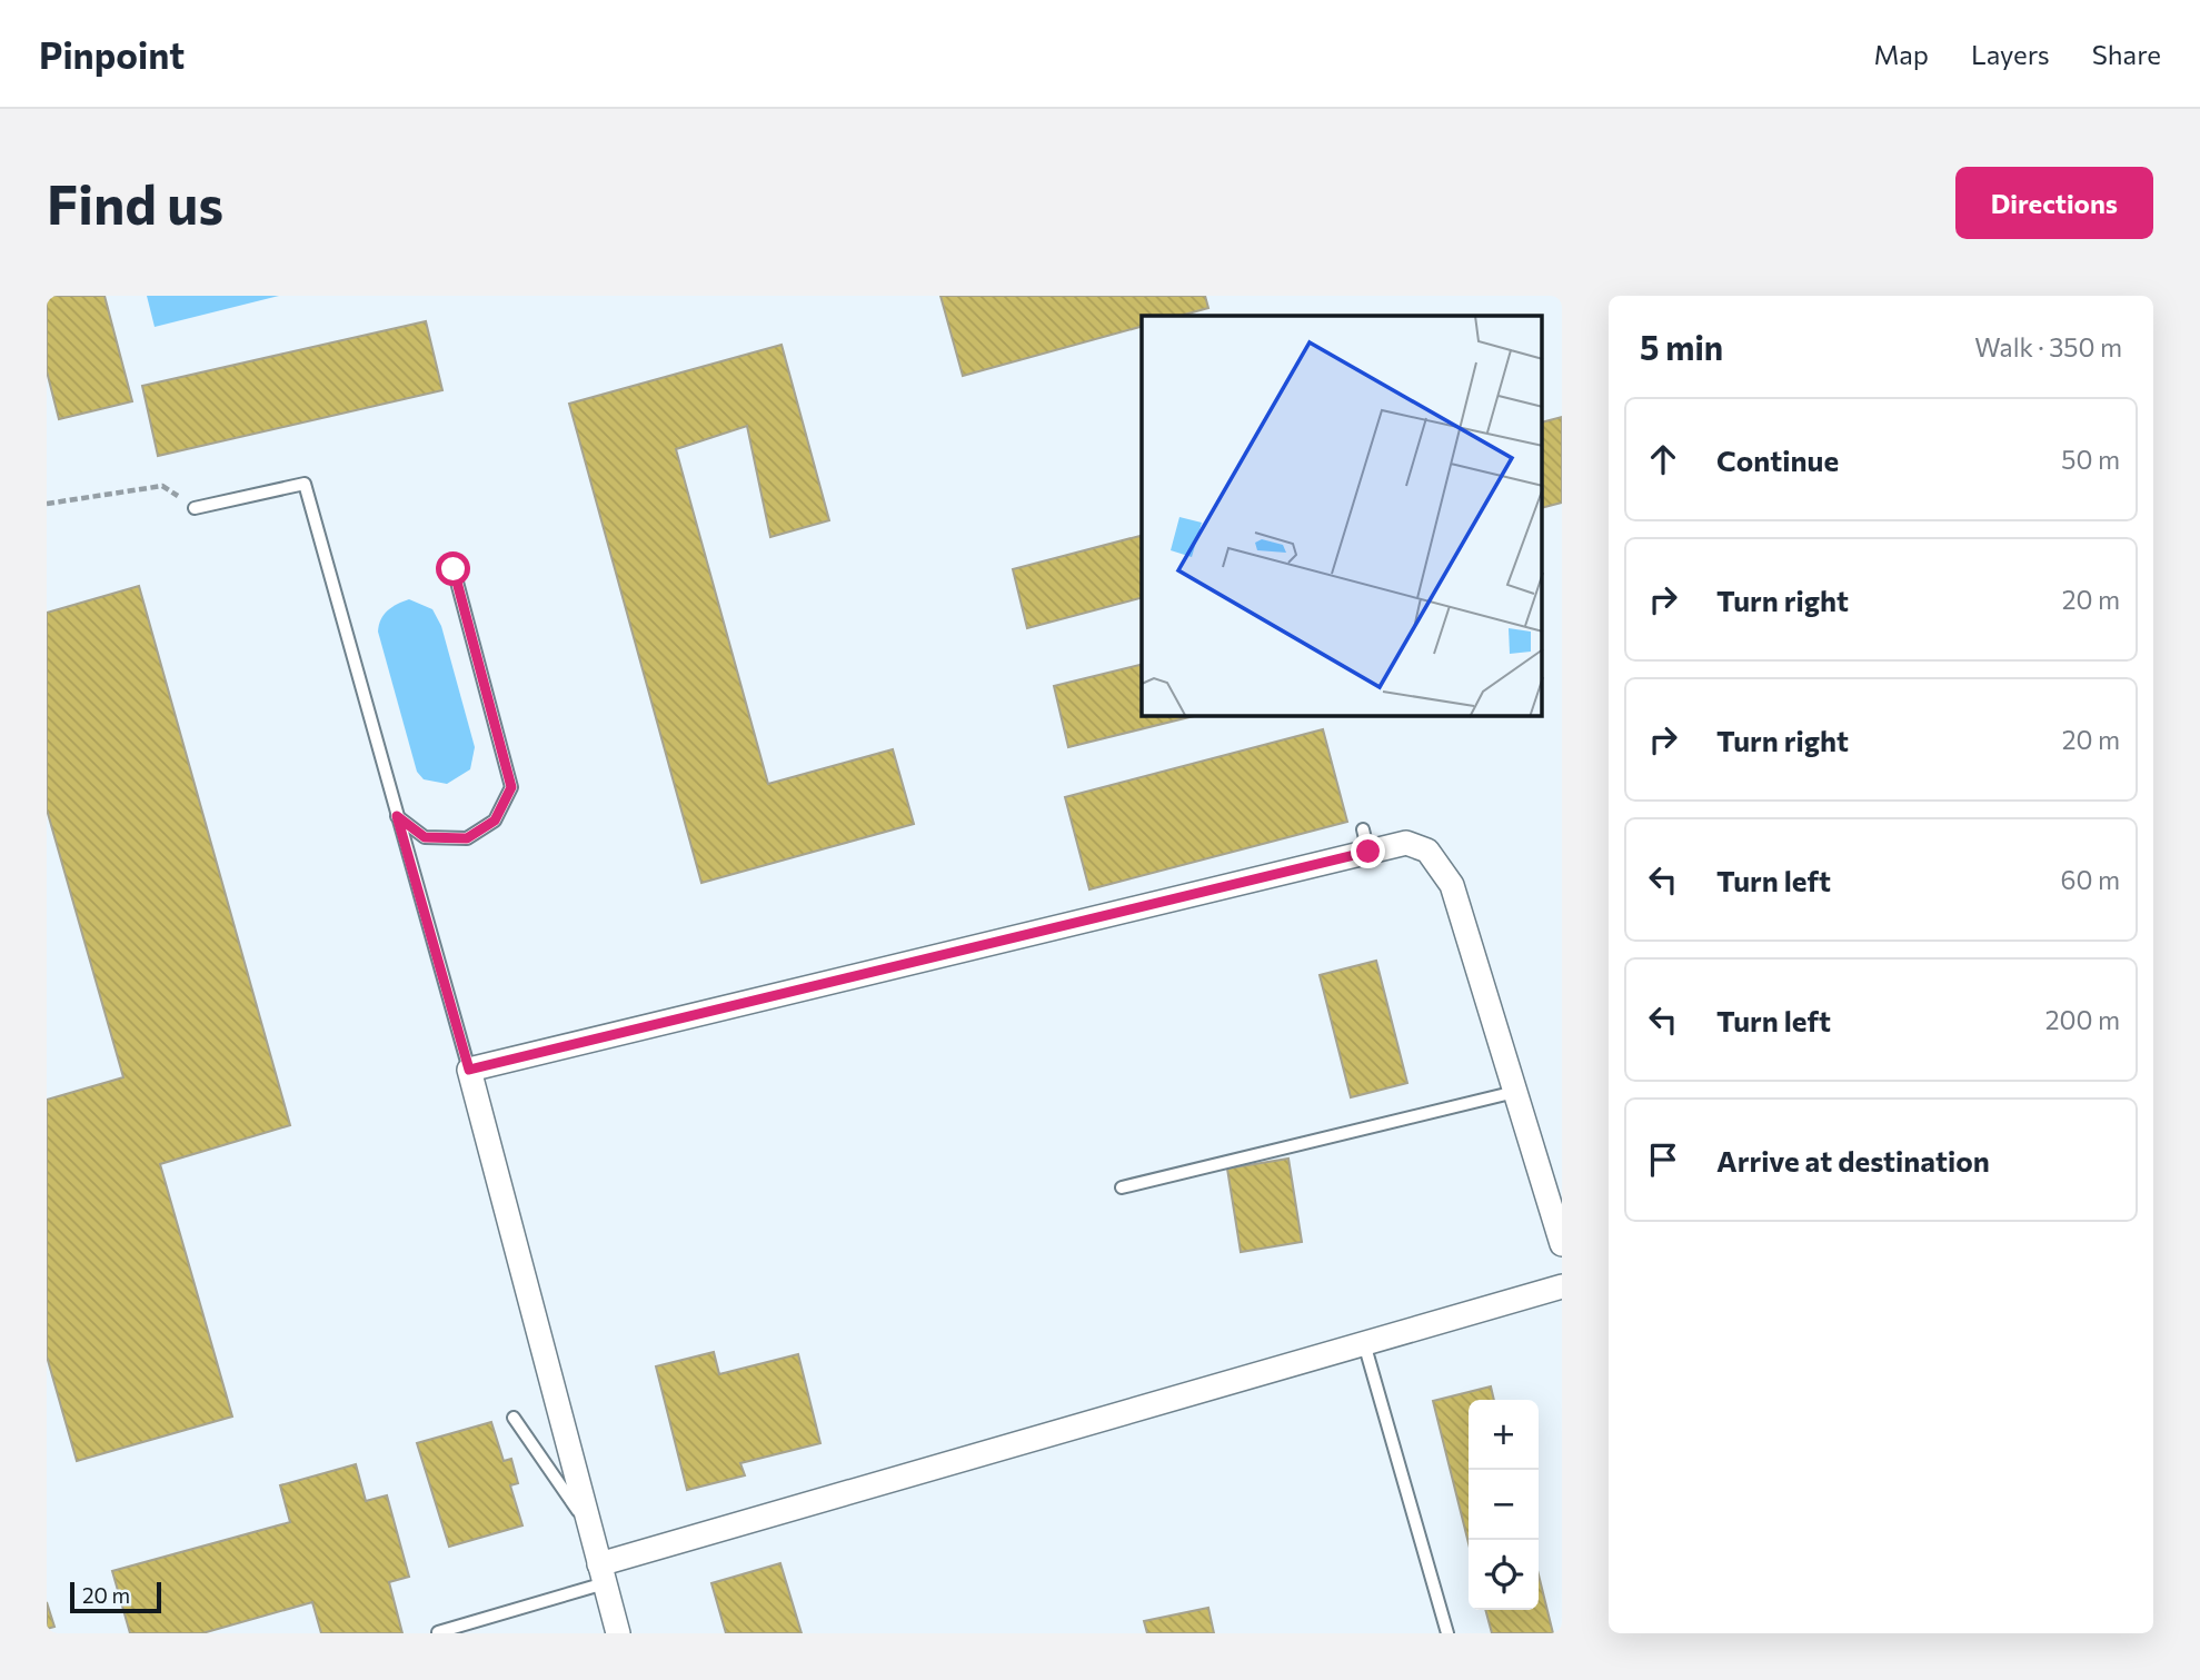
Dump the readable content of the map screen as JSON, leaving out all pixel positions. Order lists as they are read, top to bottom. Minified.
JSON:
{"scale_bar":"20 m","page":{"header":"Pinpoint","nav":["Map","Layers","Share"],"buttons":"Directions","title":"Find us","heading":["5 min","Walk · 350 m"],"list":[["Continue","50 m"],["Turn right","20 m"],["Turn right","20 m"],["Turn left","60 m"],["Turn left","200 m"],"Arrive at destination"],"map_buttons":["+","−"],"scale":"20 m"}}
